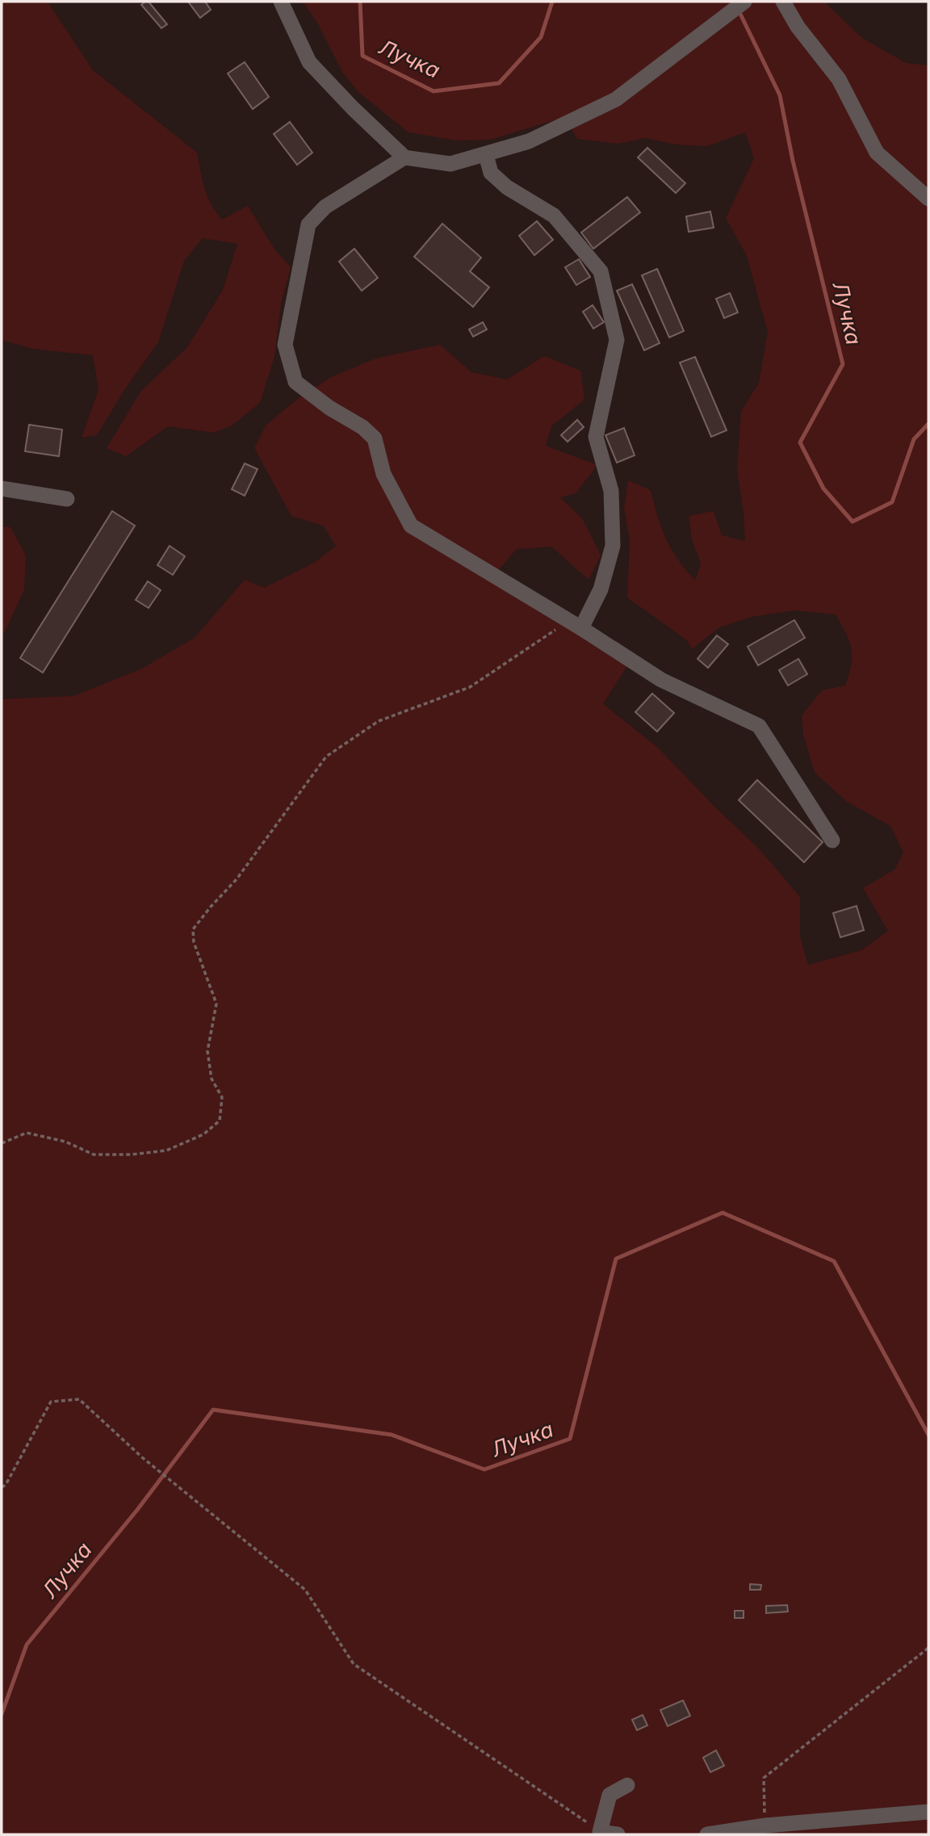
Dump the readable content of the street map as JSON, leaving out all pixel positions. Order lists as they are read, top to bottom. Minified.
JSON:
{"water":["Лучка"]}
